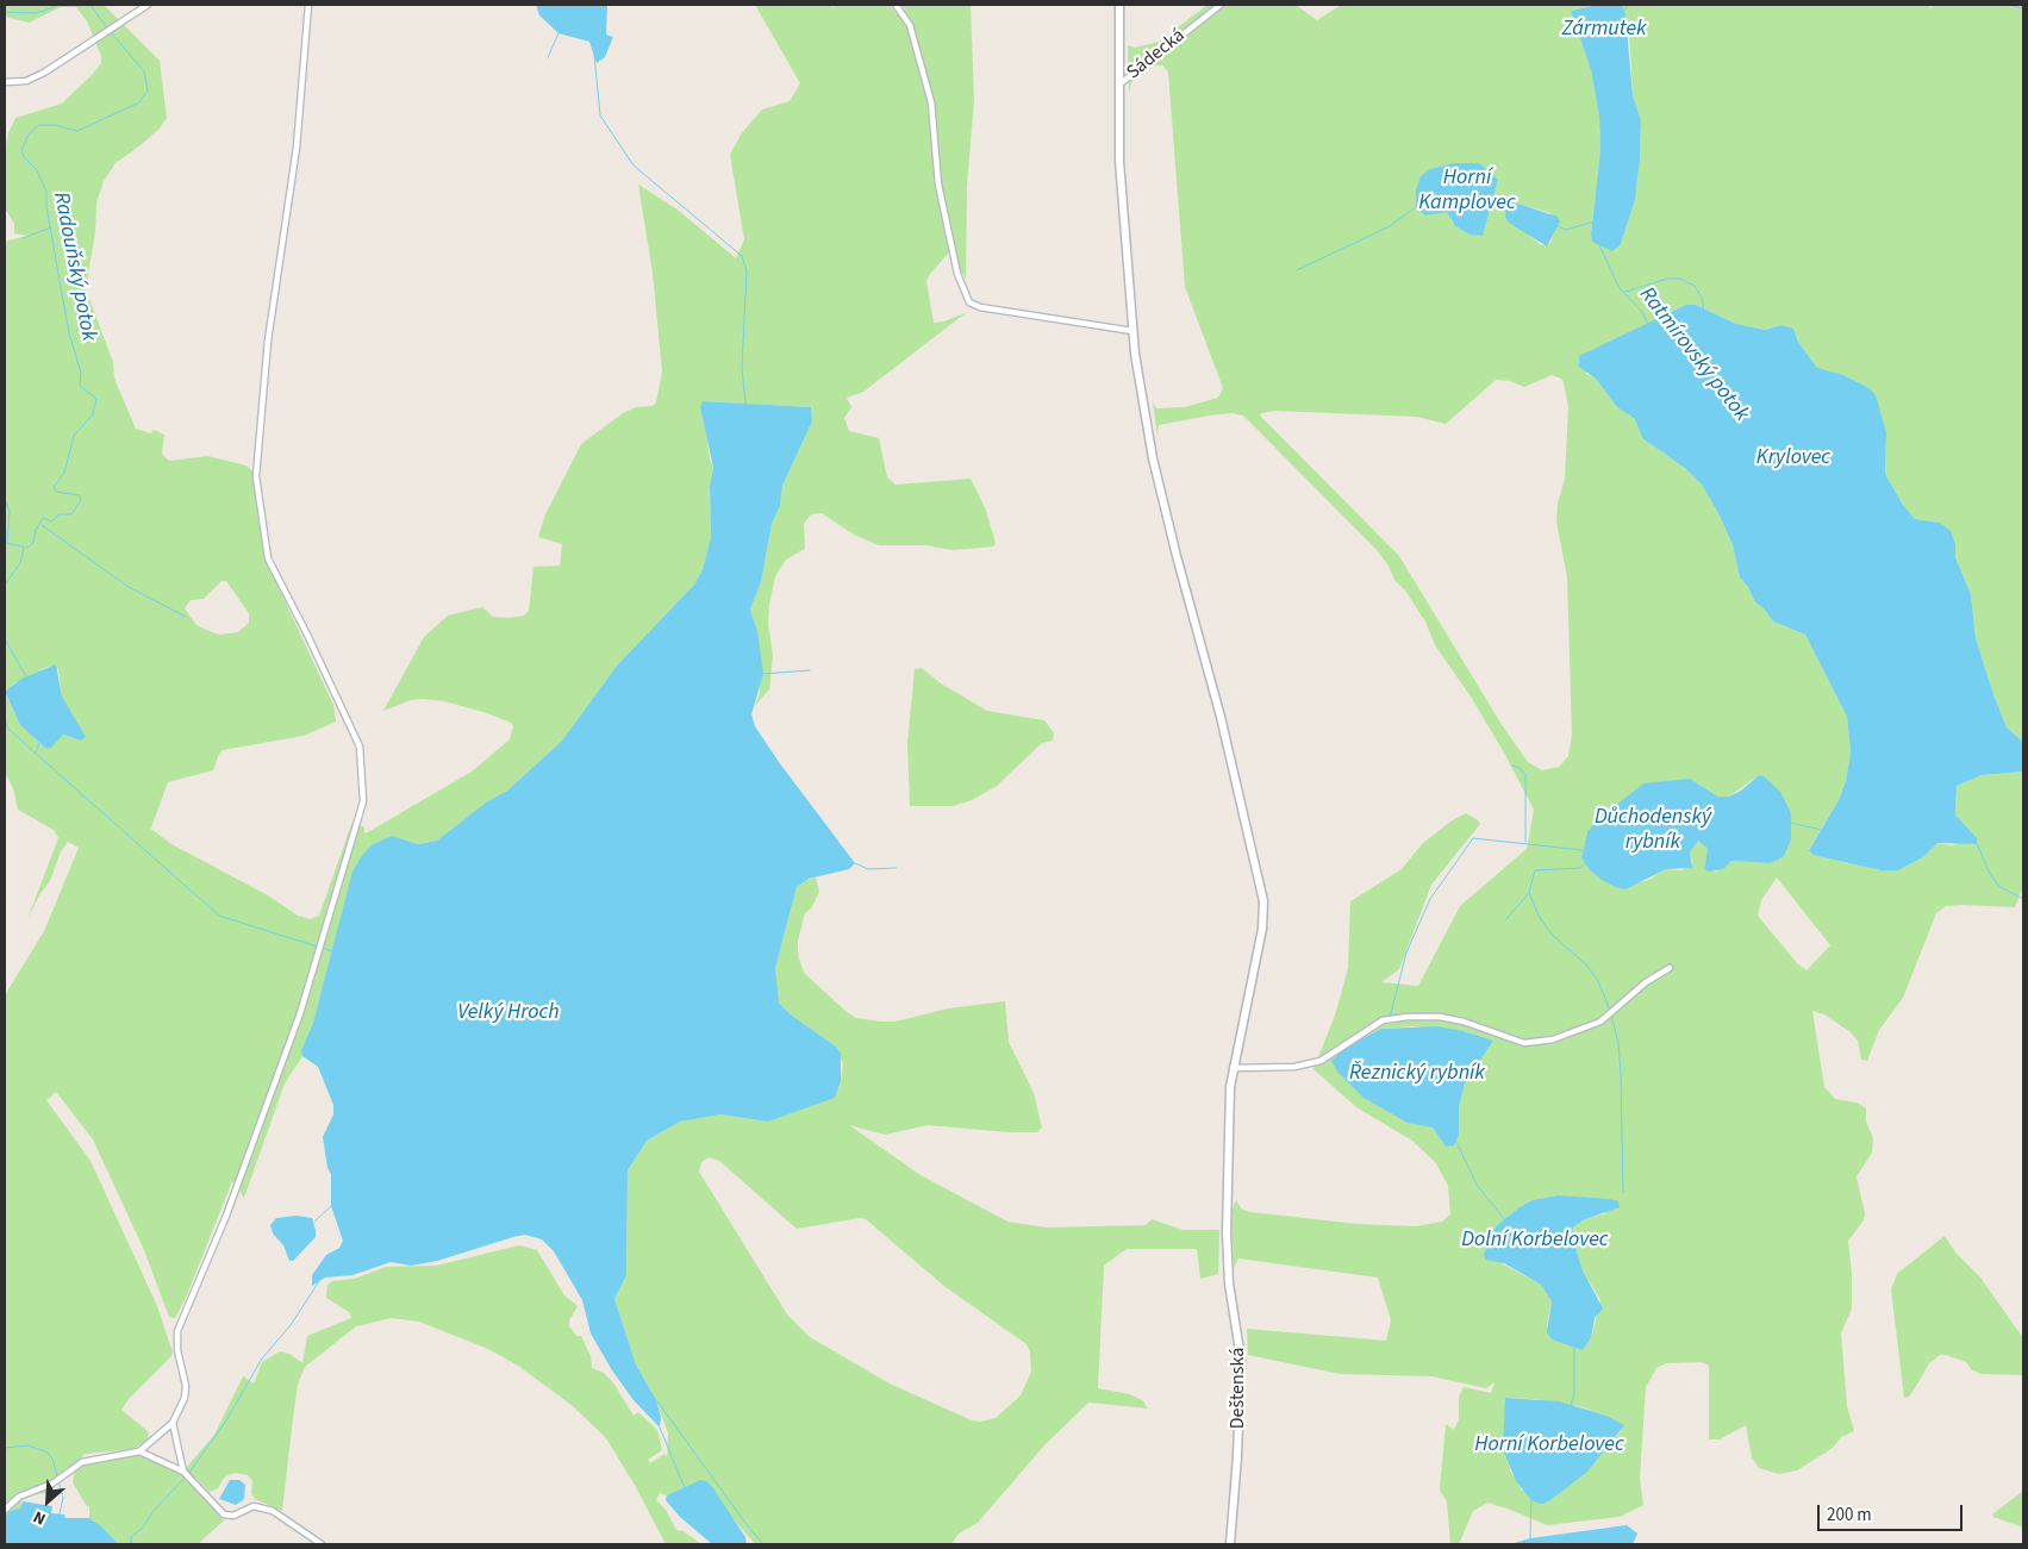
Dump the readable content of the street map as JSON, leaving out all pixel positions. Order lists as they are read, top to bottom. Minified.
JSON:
{"streets":{"main road":["Deštenská"],"street":["Sádecká"]},"crossings":[["Sádecká","Deštenská"]],"water":["Zármutek","Horní Kamplovec","Radouňský potok","Ratmírovský potok","Krylovec","Důchodenský rybník","Velký Hroch","Řeznický rybník","Dolní Korbelovec","Horní Korbelovec"],"scale_bar":"200 m","north":"bottom left"}
